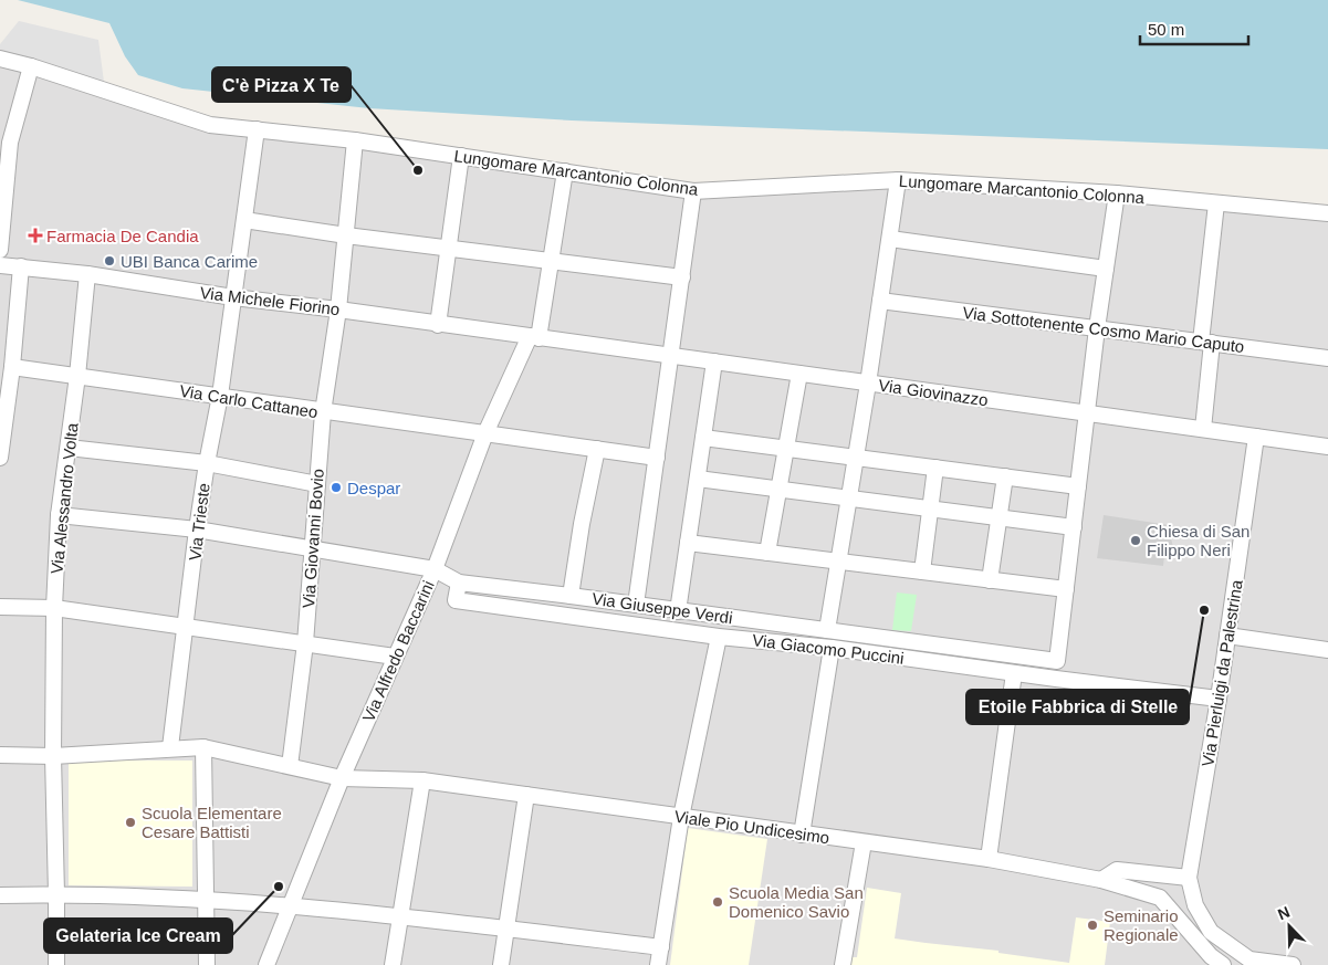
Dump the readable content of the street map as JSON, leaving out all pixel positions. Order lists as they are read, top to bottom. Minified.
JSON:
{"streets":{"street":["Lungomare Marcantonio Colonna","Via Michele Fiorino","Via Sottotenente Cosmo Mario Caputo","Via Giovinazzo","Via Carlo Cattaneo","Via Alessandro Volta","Via Trieste","Via Giovanni Bovio","Via Giuseppe Verdi","Via Giacomo Puccini","Via Alfredo Baccarini","Via Pierluigi da Palestrina","Viale Pio Undicesimo"]},"crossings":[["Lungomare Marcantonio Colonna","Via Trieste"],["Lungomare Marcantonio Colonna","Via Giovanni Bovio"],["Lungomare Marcantonio Colonna","Via Alfredo Baccarini"],["Via Michele Fiorino","Via Giovinazzo"],["Via Michele Fiorino","Via Alessandro Volta"],["Via Michele Fiorino","Via Trieste"],["Via Michele Fiorino","Via Giovanni Bovio"],["Via Michele Fiorino","Via Alfredo Baccarini"],["Via Giovinazzo","Via Alfredo Baccarini"],["Via Giovinazzo","Via Pierluigi da Palestrina"],["Via Carlo Cattaneo","Via Alessandro Volta"],["Via Carlo Cattaneo","Via Trieste"],["Via Carlo Cattaneo","Via Giovanni Bovio"],["Via Carlo Cattaneo","Via Alfredo Baccarini"],["Via Alessandro Volta","Via Giuseppe Verdi"],["Via Alessandro Volta","Viale Pio Undicesimo"],["Via Trieste","Via Giuseppe Verdi"],["Via Trieste","Viale Pio Undicesimo"],["Via Giovanni Bovio","Via Giuseppe Verdi"],["Via Giovanni Bovio","Viale Pio Undicesimo"],["Via Giuseppe Verdi","Via Giacomo Puccini"],["Via Giuseppe Verdi","Via Alfredo Baccarini"],["Via Giacomo Puccini","Via Pierluigi da Palestrina"],["Via Alfredo Baccarini","Viale Pio Undicesimo"]],"places":{"other":["C'è Pizza X Te","UBI Banca Carime","Despar","Chiesa di San Filippo Neri","Etoile Fabbrica di Stelle","Scuola Elementare Cesare Battisti","Gelateria Ice Cream","Scuola Media San Domenico Savio","Seminario Regionale"],"health":["Farmacia De Candia"]},"scale_bar":"50 m","north":"top left"}
